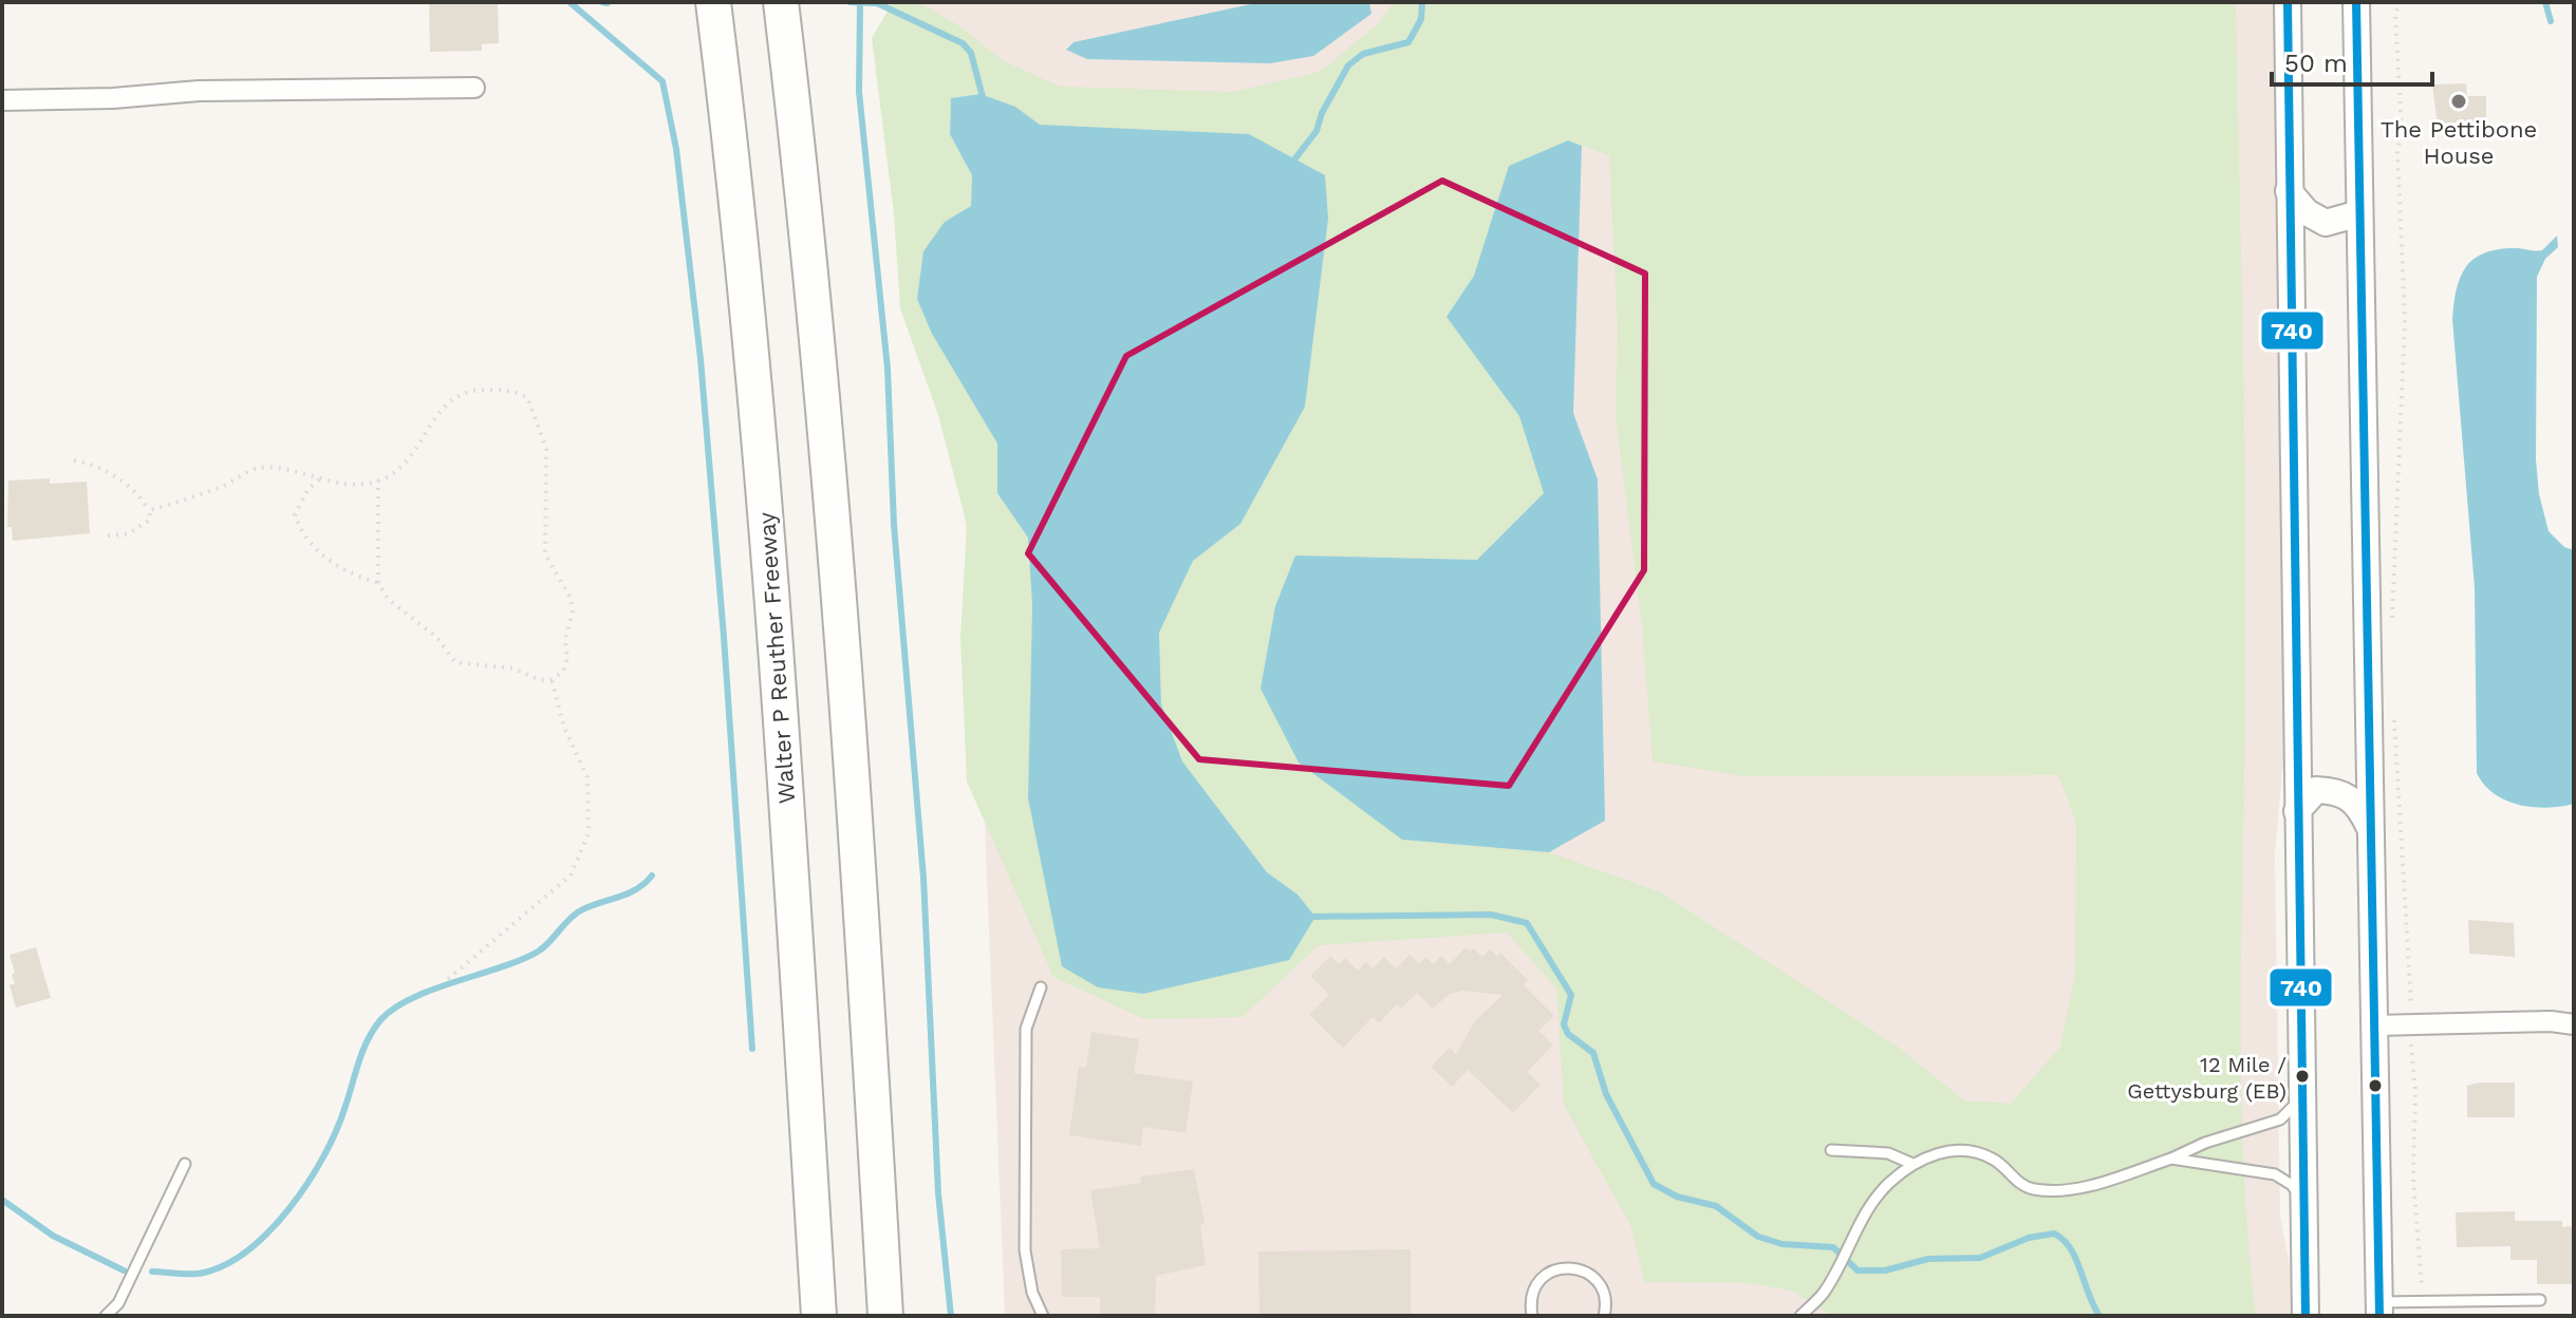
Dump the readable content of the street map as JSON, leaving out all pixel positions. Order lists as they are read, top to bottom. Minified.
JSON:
{"streets":{"highway":["Walter P Reuther Freeway"]},"places":["The Pettibone House","12 Mile / Gettysburg (EB)"],"lines":["transit line 740"],"scale_bar":"50 m"}
